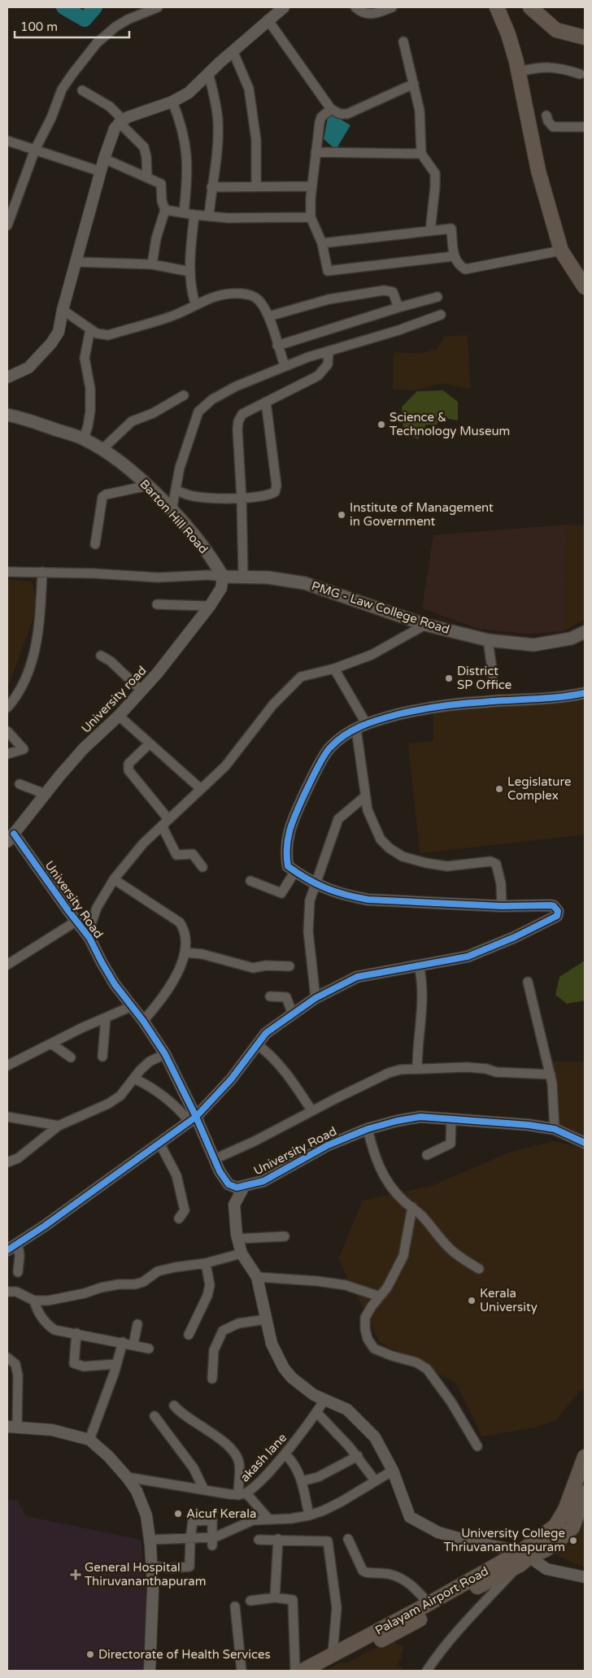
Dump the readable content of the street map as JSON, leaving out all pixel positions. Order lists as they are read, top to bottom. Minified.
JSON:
{"streets":{"main road":["Barton Hill Road","PMG - Law College Road","Palayam Airport Road"],"street":["University road","University Road","akash lane"]},"crossings":[["Barton Hill Road","PMG - Law College Road"],["Barton Hill Road","University road"],["PMG - Law College Road","University road"],["University road","University Road"]],"places":{"other":["Science & Technology Museum","Institute of Management in Government","District SP Office","Legislature Complex","Kerala University","Aicuf Kerala","University College Thriuvananthapuram","Directorate of Health Services"],"health":["General Hospital Thiruvananthapuram"]},"scale_bar":"100 m"}
